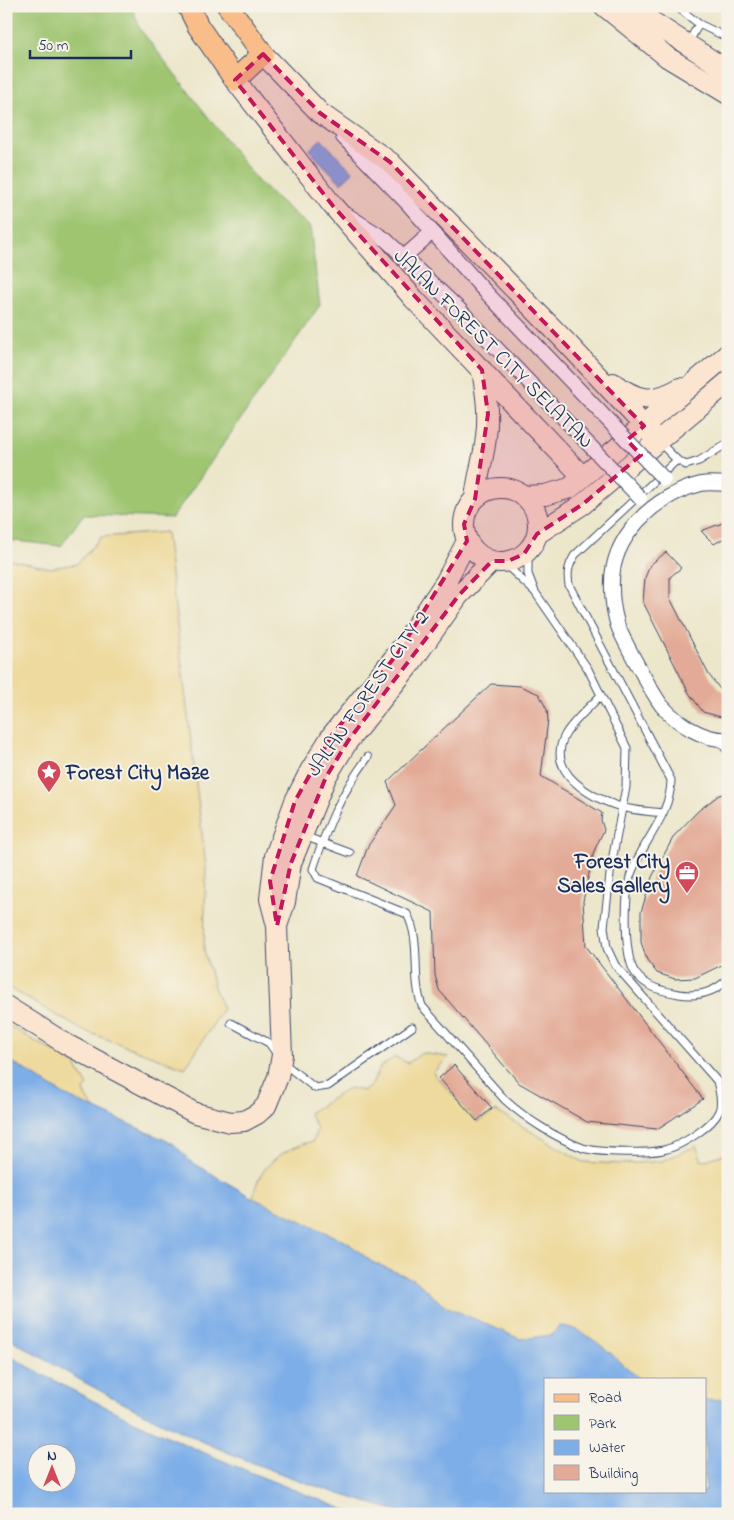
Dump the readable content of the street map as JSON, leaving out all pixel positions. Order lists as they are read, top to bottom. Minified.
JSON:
{"streets":{"main road":["JALAN FOREST CITY SELATAN"],"street":["JALAN FOREST CITY 2"]},"places":{"place":["Forest City Maze"],"office":["Forest City Sales Gallery"]},"legend":["Road","Park","Water","Building"],"scale_bar":"50 m","north":"top"}
